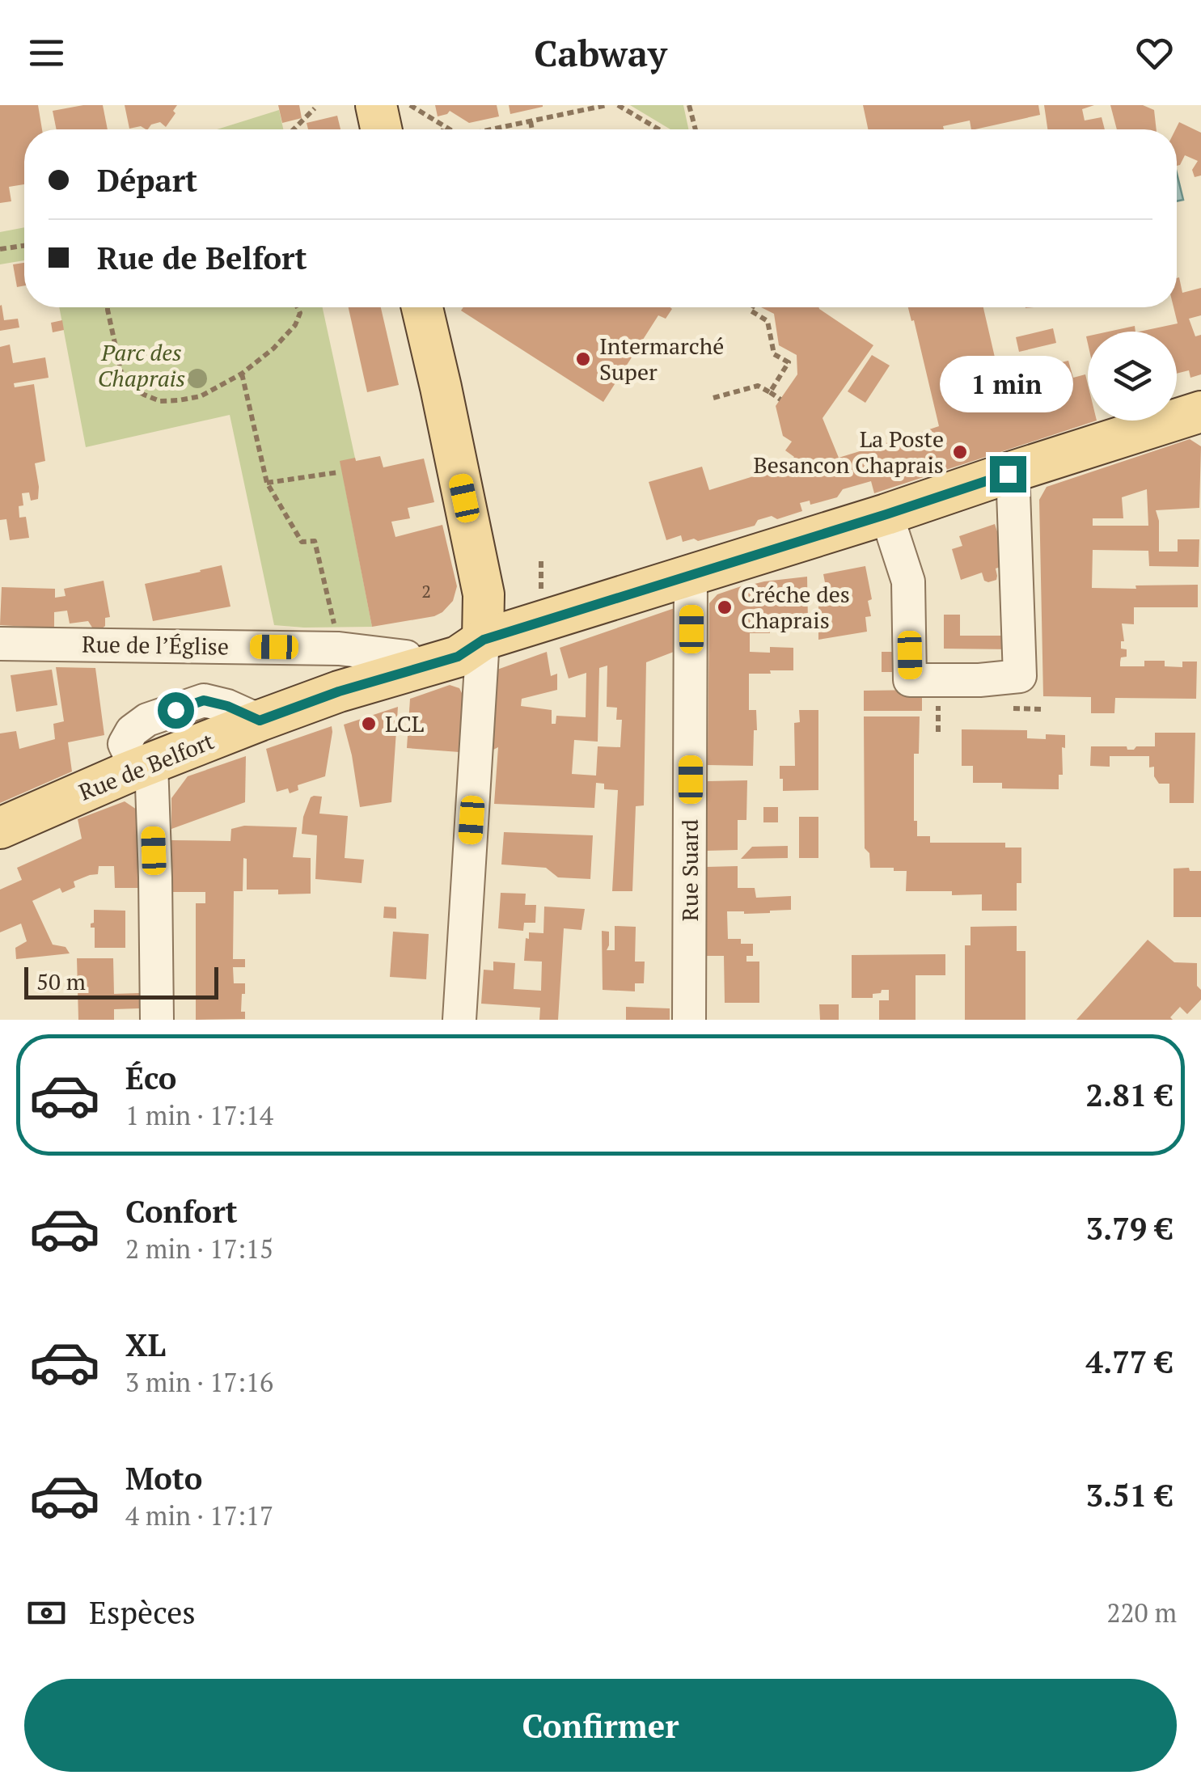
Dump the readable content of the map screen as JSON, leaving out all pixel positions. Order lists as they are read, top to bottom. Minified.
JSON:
{"streets":{"main road":["Rue de Belfort"],"street":["Rue de l’Église","Rue Suard"]},"crossings":[["Rue de l’Église","Rue de Belfort"],["Rue de Belfort","Rue Suard"]],"parks":["Parc des Chaprais"],"places":["Intermarché Super","La Poste Besancon Chaprais","Créche des Chaprais","LCL"],"house_numbers":["2"],"scale_bar":"50 m","page":{"header":"Cabway","banner":["Départ","Rue de Belfort"],"bubble":"1 min","scale":"50 m","list":[{"name":"Éco","note":"1 min · 17:14","value":"2.81 €"},{"name":"Confort","note":"2 min · 17:15","value":"3.79 €"},{"name":"XL","note":"3 min · 17:16","value":"4.77 €"},{"name":"Moto","note":"4 min · 17:17","value":"3.51 €"}],"pay":["Espèces","220 m"],"buttons":"Confirmer"}}
